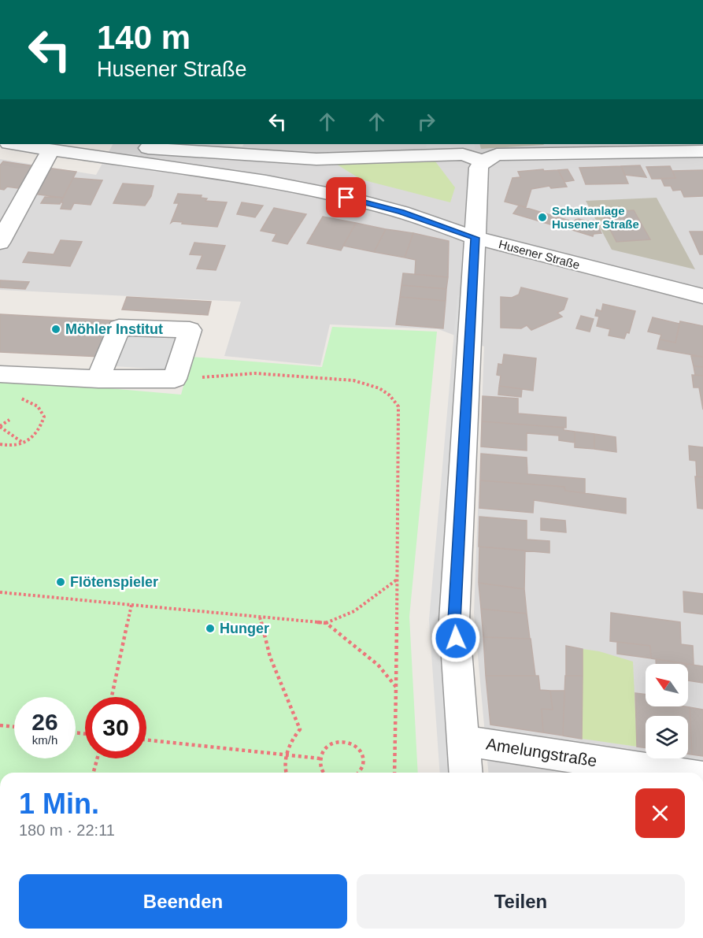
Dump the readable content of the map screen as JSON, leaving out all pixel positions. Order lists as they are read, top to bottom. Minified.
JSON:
{"streets":{"street":["Husener Straße","Amelungstraße"]},"places":["Schaltanlage Husener Straße","Möhler Institut","Flötenspieler","Hunger"],"north":"top left","page":{"turn":["140 m","Husener Straße"],"speed":"26 km/h","limit":"30","heading":["1 Min.","180 m · 22:11"],"buttons":["Beenden","Teilen"]}}
